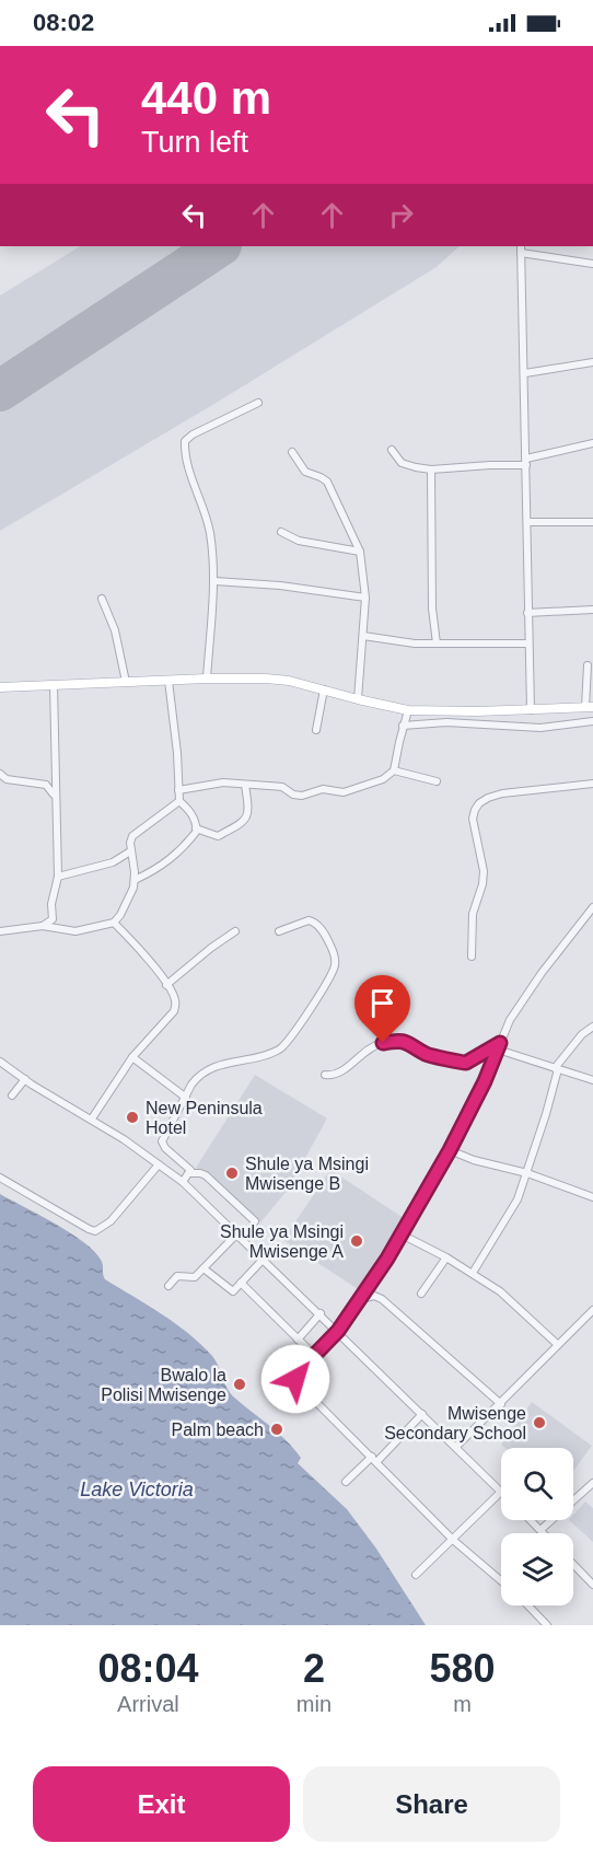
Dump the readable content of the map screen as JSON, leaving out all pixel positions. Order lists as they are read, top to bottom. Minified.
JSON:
{"water":["Lake Victoria"],"places":["New Peninsula Hotel","Shule ya Msingi Mwisenge B","Shule ya Msingi Mwisenge A","Bwalo la Polisi Mwisenge","Mwisenge Secondary School","Palm beach"],"page":{"status":"08:02","turn":["440 m","Turn left"],"eta":["08:04","Arrival","2","min","580","m"],"buttons":["Exit","Share"]}}
